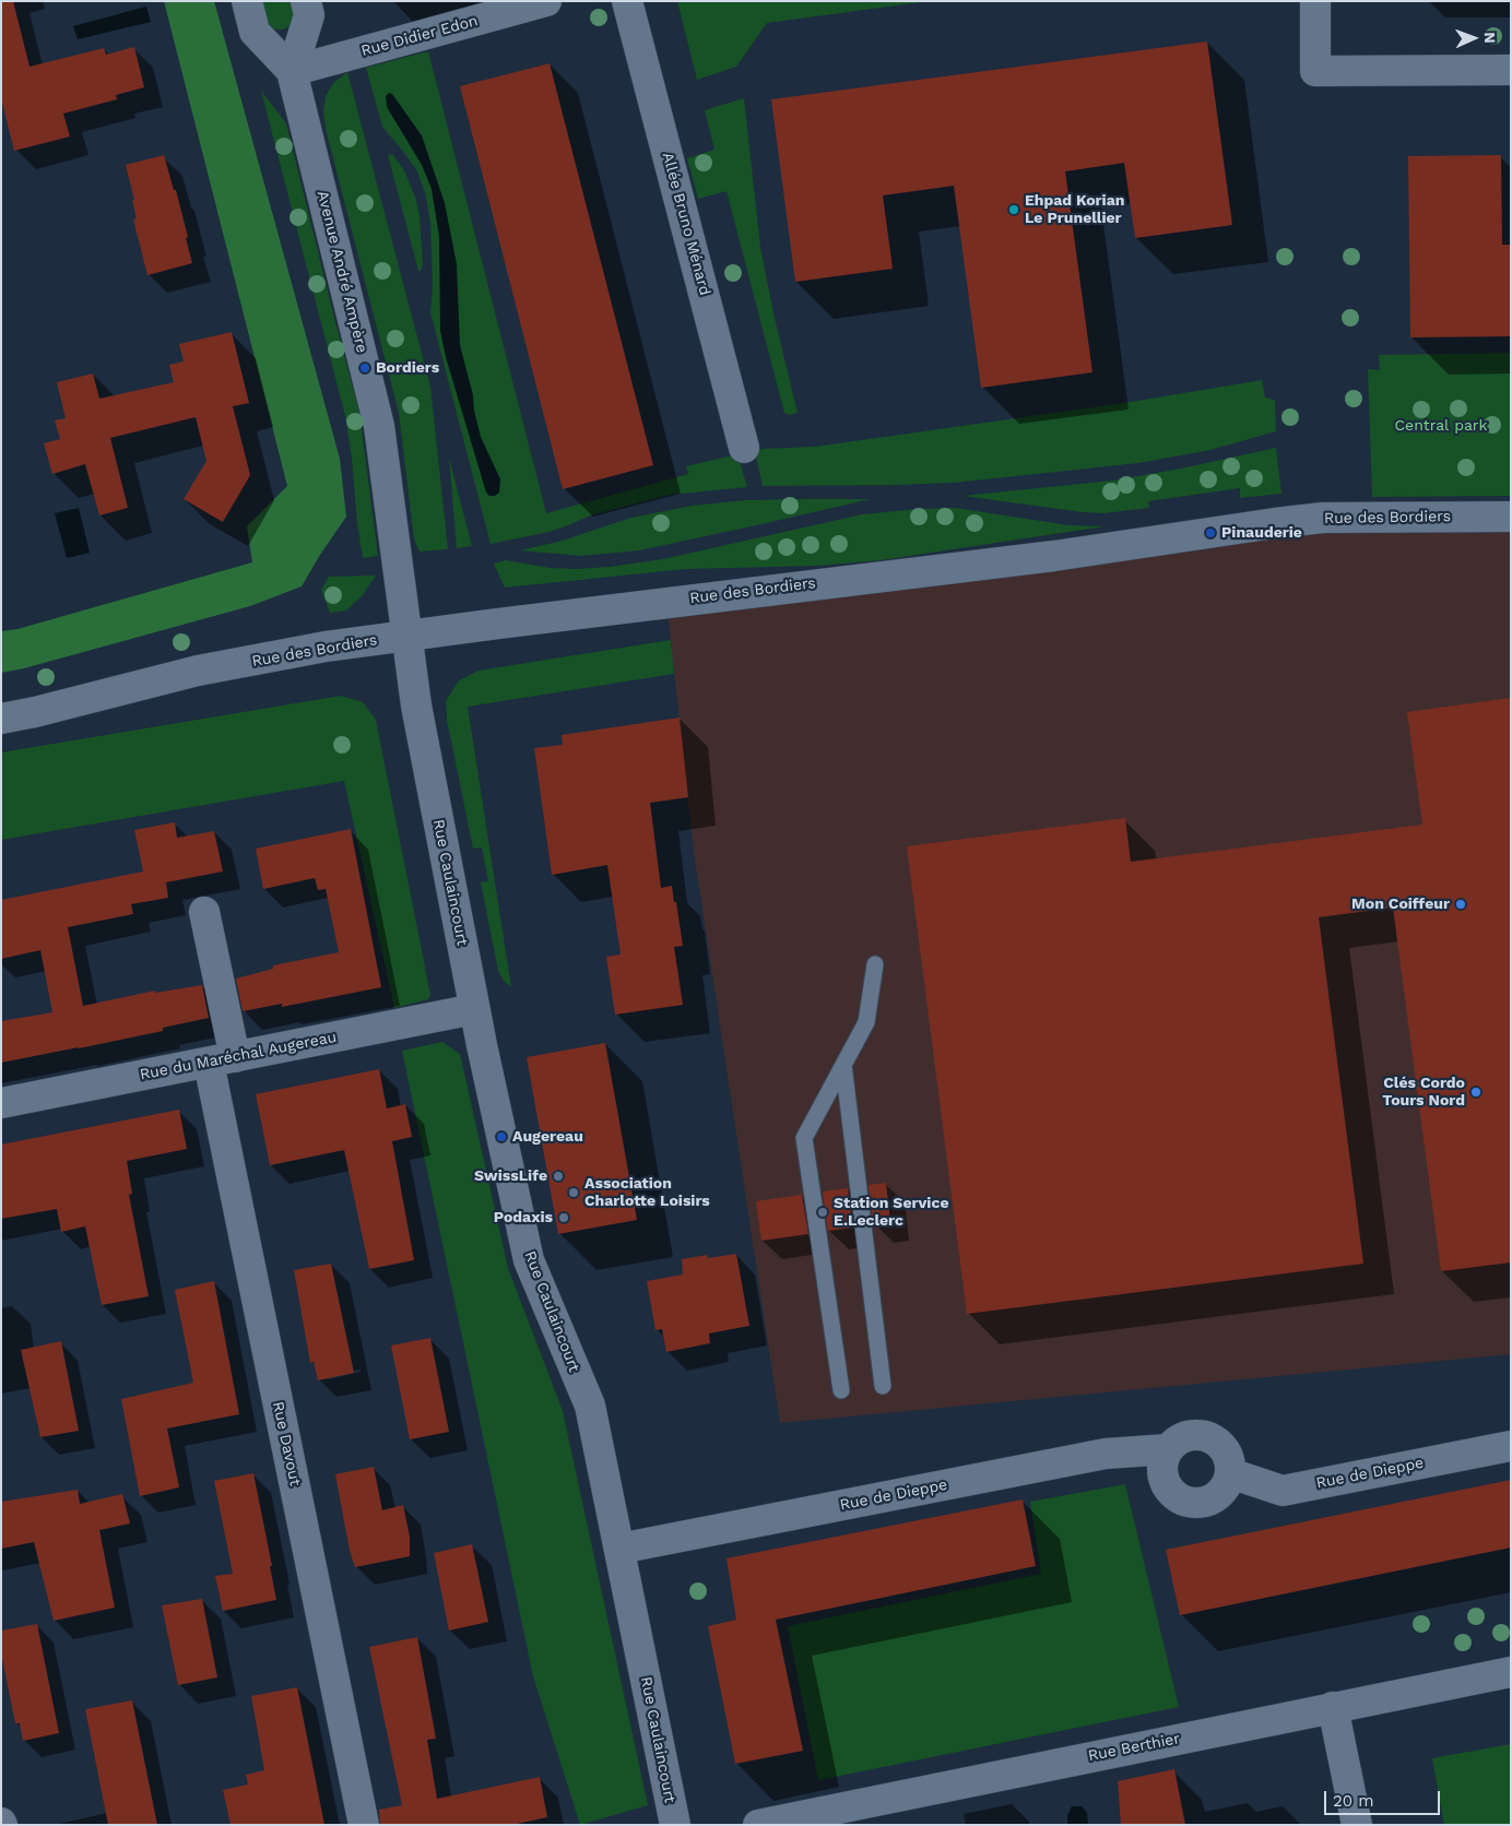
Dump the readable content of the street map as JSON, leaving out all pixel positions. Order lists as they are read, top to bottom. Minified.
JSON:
{"streets":{"street":["Rue Didier Edon","Allée Bruno Ménard","Avenue André Ampère","Rue des Bordiers","Rue Caulaincourt","Rue du Maréchal Augereau","Rue Davout","Rue de Dieppe","Rue Berthier"]},"crossings":[["Rue Didier Edon","Avenue André Ampère"],["Avenue André Ampère","Rue des Bordiers"],["Avenue André Ampère","Rue Caulaincourt"],["Rue des Bordiers","Rue Caulaincourt"],["Rue Caulaincourt","Rue du Maréchal Augereau"],["Rue Caulaincourt","Rue de Dieppe"],["Rue du Maréchal Augereau","Rue Davout"]],"parks":["Central park"],"places":["Ehpad Korian Le Prunellier","Bordiers","Pinauderie","Mon Coiffeur","Clés Cordo Tours Nord","Augereau","SwissLife","Association Charlotte Loisirs","Station Service E.Leclerc","Podaxis"],"scale_bar":"20 m","north":"right"}
